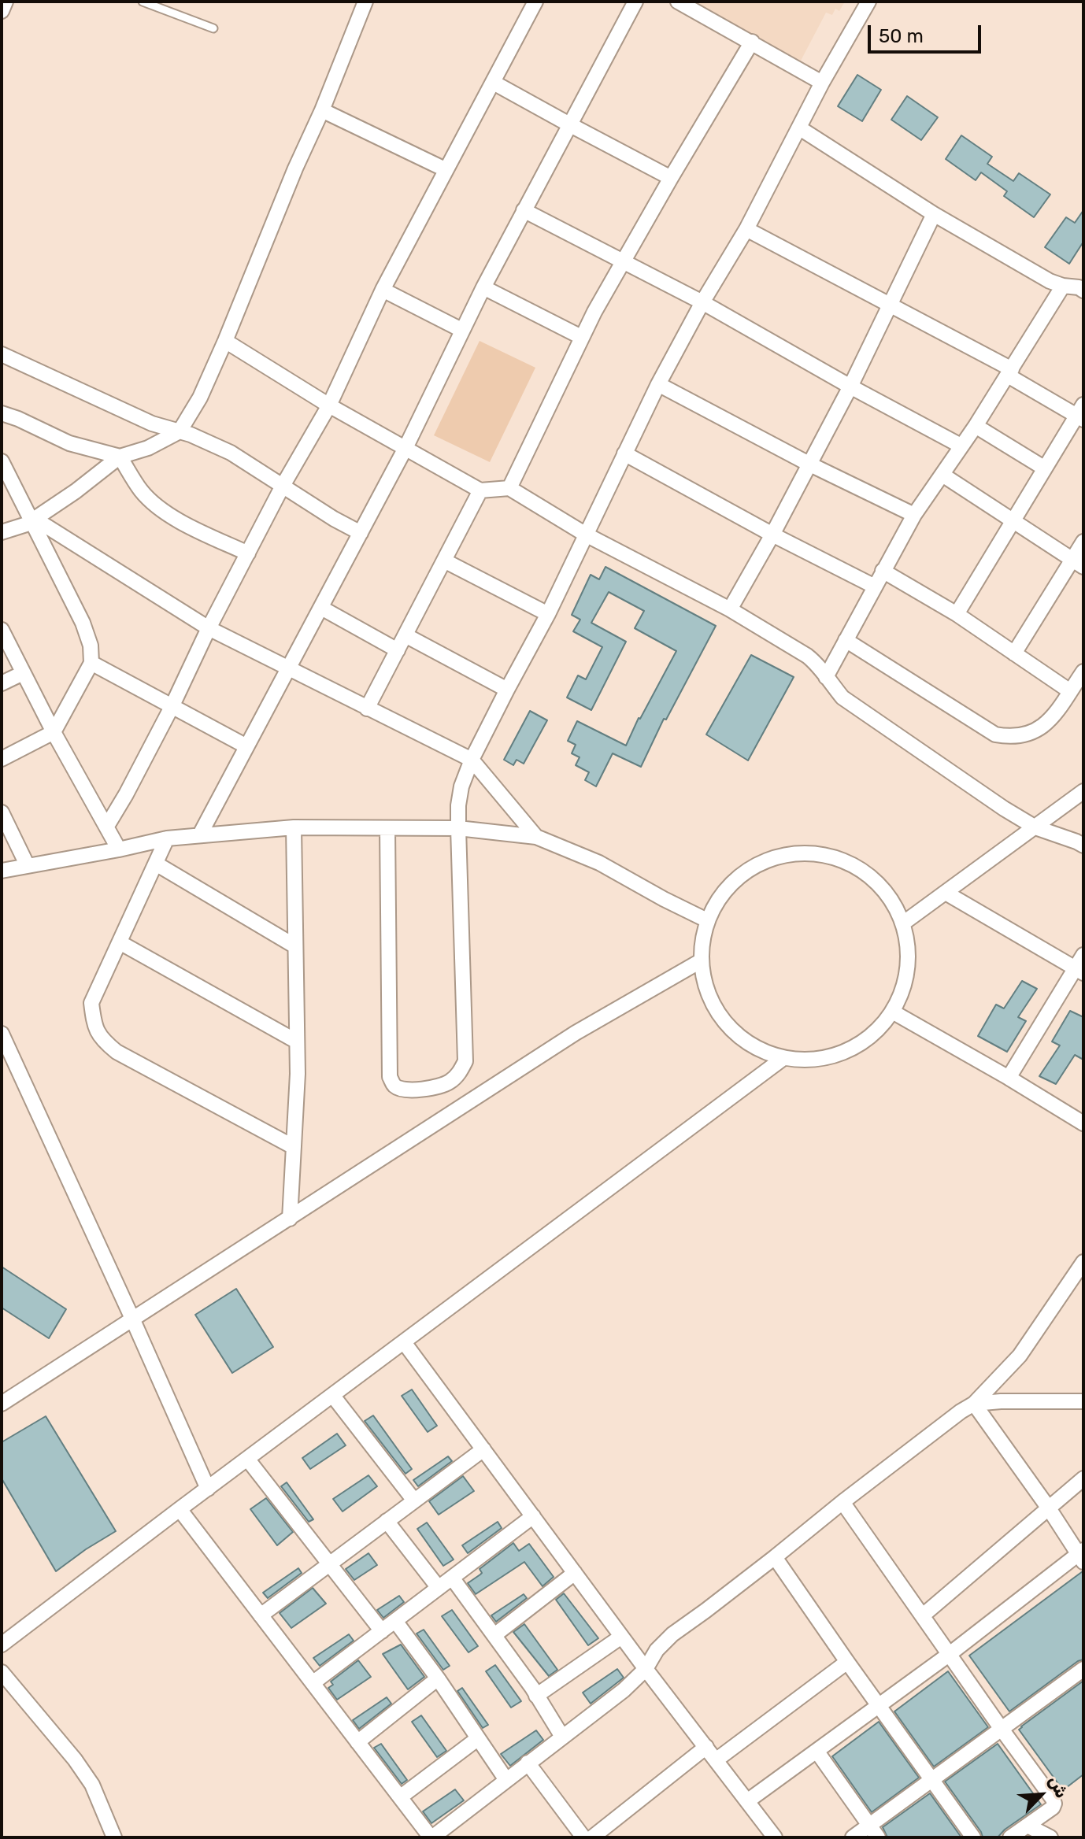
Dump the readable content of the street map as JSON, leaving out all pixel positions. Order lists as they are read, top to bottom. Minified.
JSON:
{"scale_bar":"50 m","north":"top right"}
